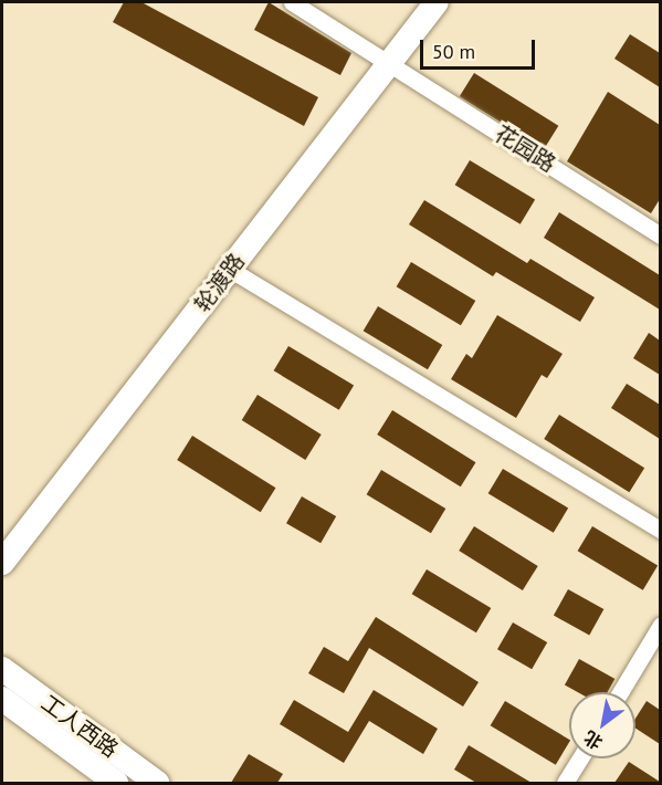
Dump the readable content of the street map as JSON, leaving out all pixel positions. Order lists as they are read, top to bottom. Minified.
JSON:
{"streets":{"main road":["轮渡路","工人西路"],"street":["花园路"]},"crossings":[["花园路","轮渡路"]],"scale_bar":"50 m","north":"bottom left"}
